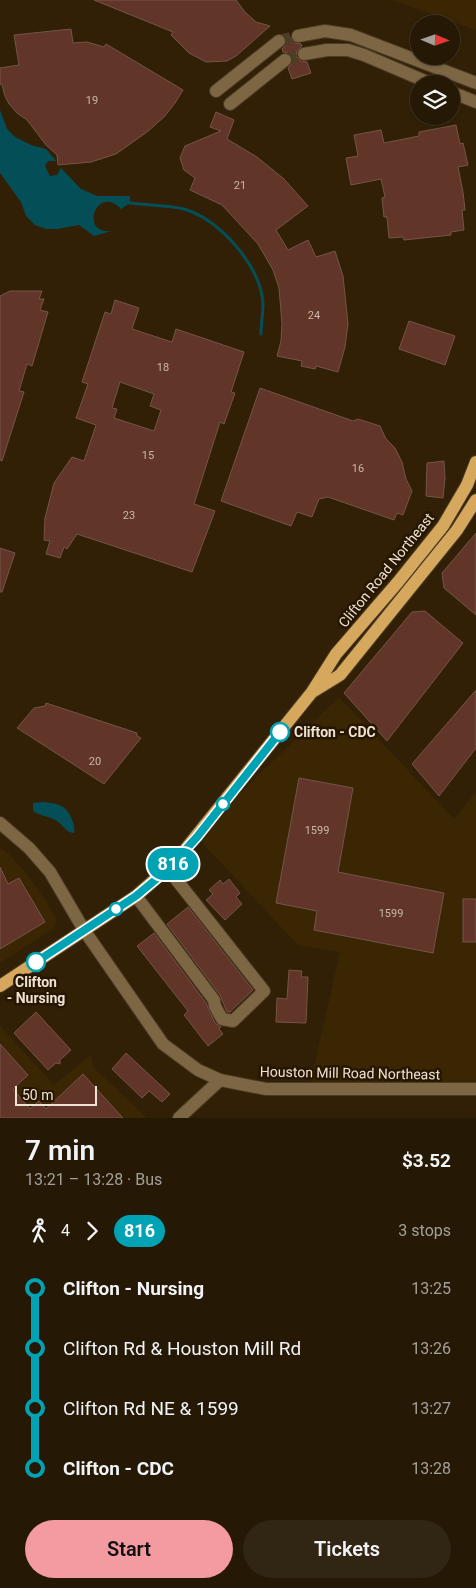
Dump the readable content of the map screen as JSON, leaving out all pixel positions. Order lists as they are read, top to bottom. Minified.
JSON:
{"streets":{"main road":["Clifton Road Northeast"],"street":["Houston Mill Road Northeast"]},"crossings":[["Clifton Road Northeast","Houston Mill Road Northeast"]],"places":["Clifton - CDC","Clifton - Nursing"],"lines":["bus line 816"],"house_numbers":["19","21","24","18","15","16","23","20","1599","1599"],"scale_bar":"50 m","north":"right","page":{"on_map":"816","scale":"50 m","heading":["7 min","13:21 – 13:28 · Bus","$3.52"],"legs":["4","816","3 stops"],"list":[{"name":"Clifton - Nursing","value":"13:25"},{"name":"Clifton Rd & Houston Mill Rd","value":"13:26"},{"name":"Clifton Rd NE & 1599","value":"13:27"},{"name":"Clifton - CDC","value":"13:28"}],"buttons":["Start","Tickets"]}}
